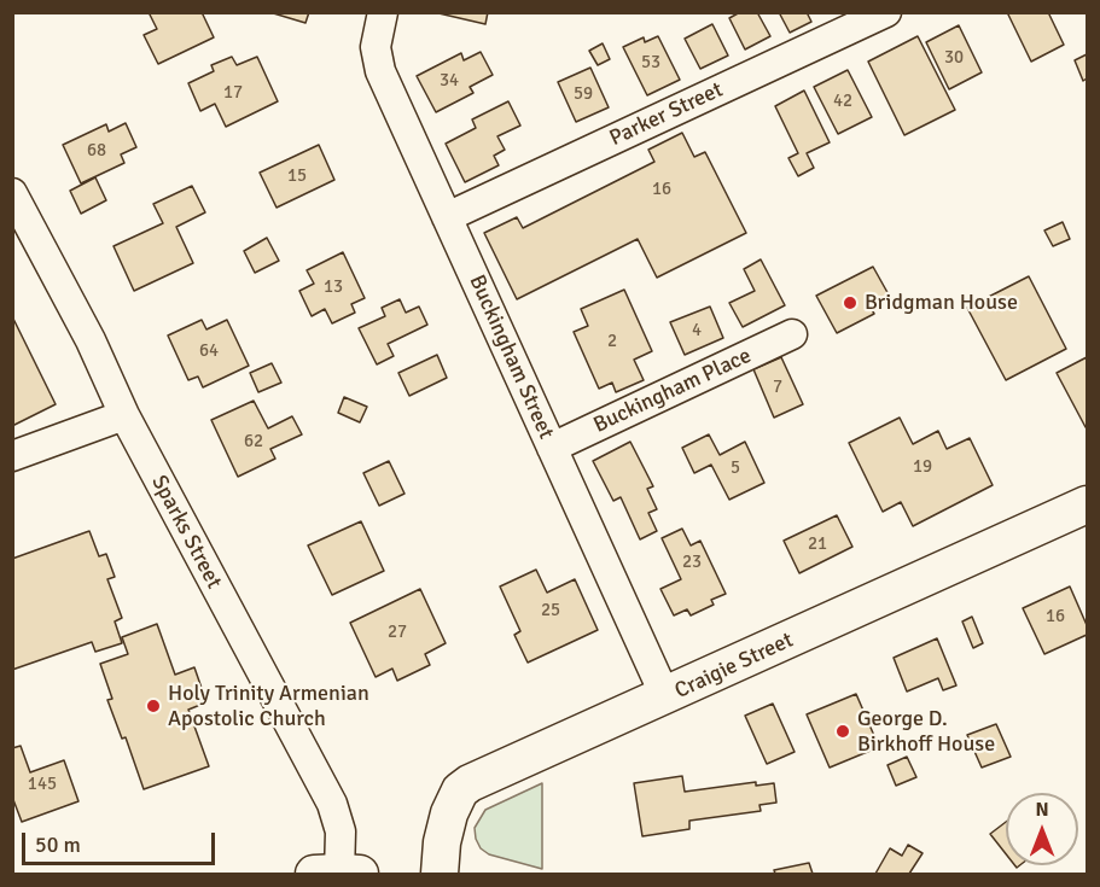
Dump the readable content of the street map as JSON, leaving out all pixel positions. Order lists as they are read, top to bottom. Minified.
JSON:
{"streets":{"main road":["Craigie Street"],"street":["Parker Street","Buckingham Street","Buckingham Place","Sparks Street"]},"crossings":[["Parker Street","Buckingham Street"],["Buckingham Street","Buckingham Place"],["Buckingham Street","Craigie Street"]],"places":["Bridgman House","Holy Trinity Armenian Apostolic Church","George D. Birkhoff House"],"house_numbers":["30","53","34","17","59","42","68","15","16","13","4","2","64","7","62","19","5","21","23","25","16","27","145"],"scale_bar":"50 m","north":"top"}
